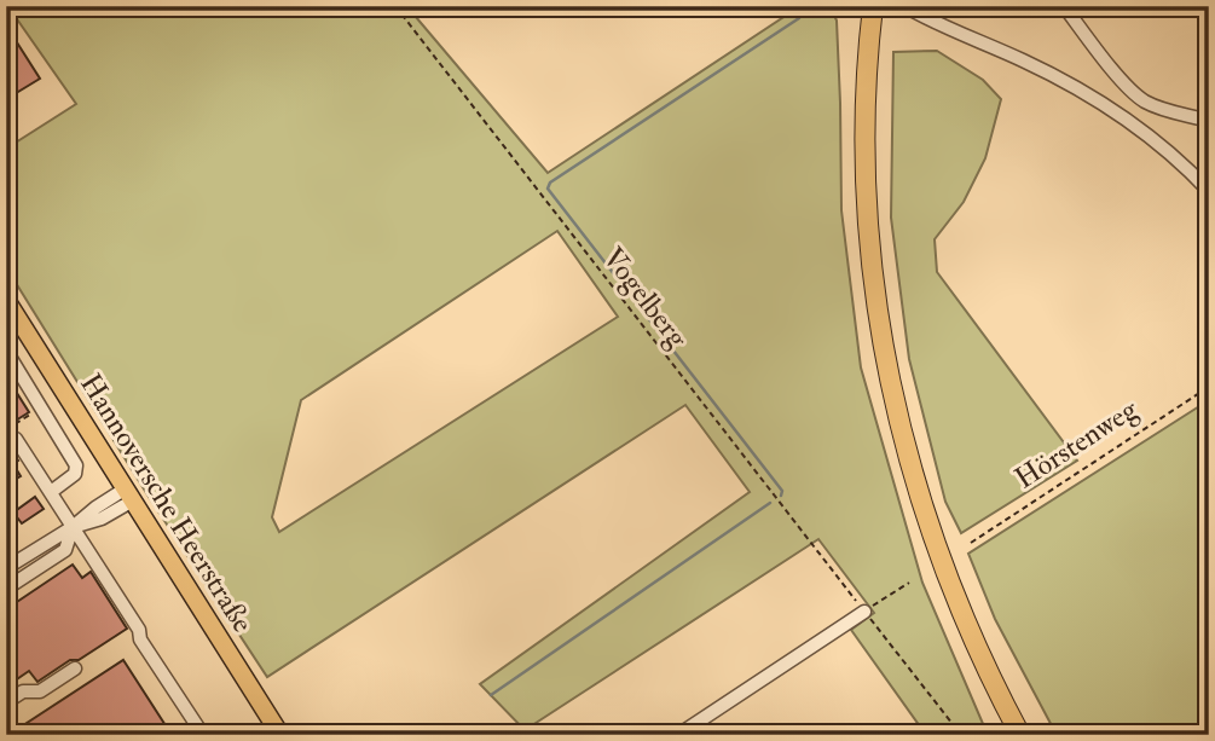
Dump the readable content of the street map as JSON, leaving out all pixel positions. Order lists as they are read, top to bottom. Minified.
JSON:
{"streets":{"main road":["Hannoversche Heerstraße"],"path":["Vogelberg","Hörstenweg"]}}
